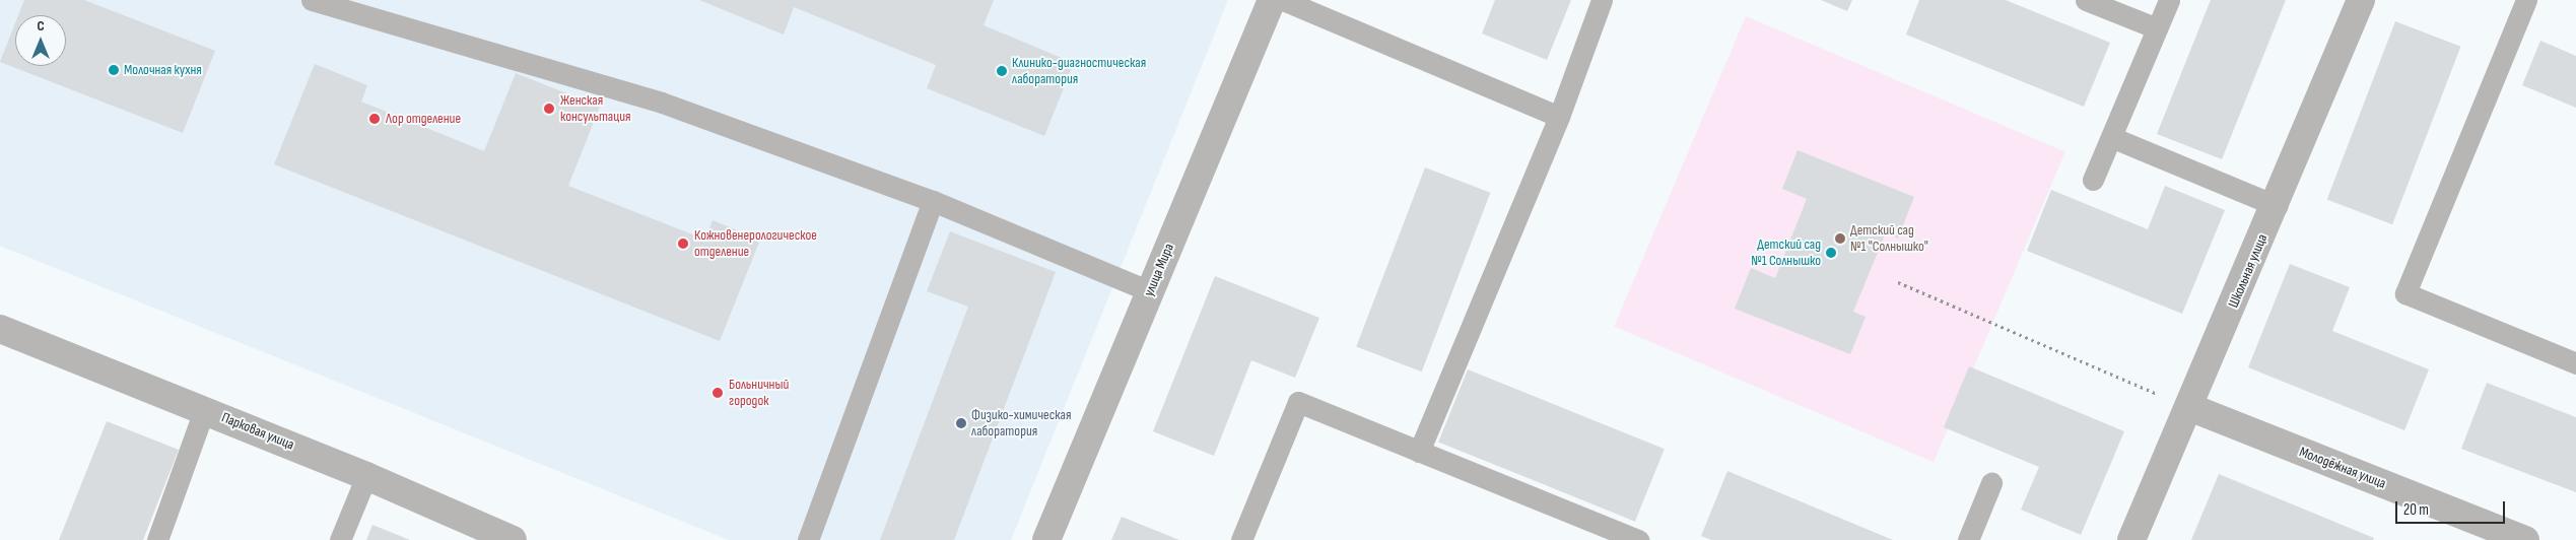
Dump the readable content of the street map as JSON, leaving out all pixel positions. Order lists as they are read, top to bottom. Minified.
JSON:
{"streets":{"street":["улица Мира","Школьная улица","Парковая улица","Молодёжная улица"]},"crossings":[["Школьная улица","Молодёжная улица"]],"places":["Молочная кухня","Клинико-диагностическая лаборатория","Женская консультация","Лор отделение","Детский сад №1 \"Солнышко\"","Кожновенерологическое отделение","Детский сад №1 Солнышко","Больничный городок","Физико-химическая лаборатория"],"scale_bar":"20 m","north":"top"}
